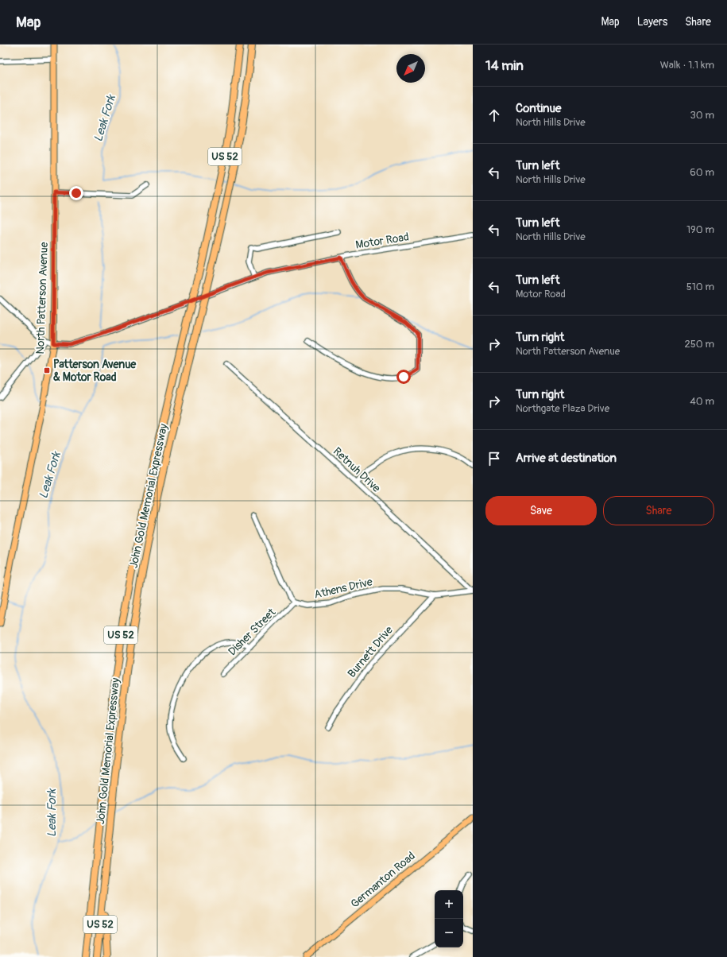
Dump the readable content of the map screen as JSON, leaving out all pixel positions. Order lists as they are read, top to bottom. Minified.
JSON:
{"streets":{"highway":["US 52","John Gold Memorial Expressway"],"main road":["North Patterson Avenue","Germanton Road"],"street":["Motor Road","Retnuh Drive","Athens Drive","Disher Street","Burnett Drive"]},"crossings":[["Motor Road","North Patterson Avenue"],["Retnuh Drive","Athens Drive"],["Athens Drive","Disher Street"],["Athens Drive","Burnett Drive"]],"water":["Leak Fork"],"places":{"transit":["Patterson Avenue & Motor Road"]},"north":"bottom left","page":{"header":"Map","nav":["Map","Layers","Share"],"heading":["14 min","Walk · 1.1 km"],"list":[["Continue","North Hills Drive","30 m"],["Turn left","North Hills Drive","60 m"],["Turn left","North Hills Drive","190 m"],["Turn left","Motor Road","510 m"],["Turn right","North Patterson Avenue","250 m"],["Turn right","Northgate Plaza Drive","40 m"],"Arrive at destination"],"buttons":["Save","Share"],"map_buttons":["+","−"]}}
